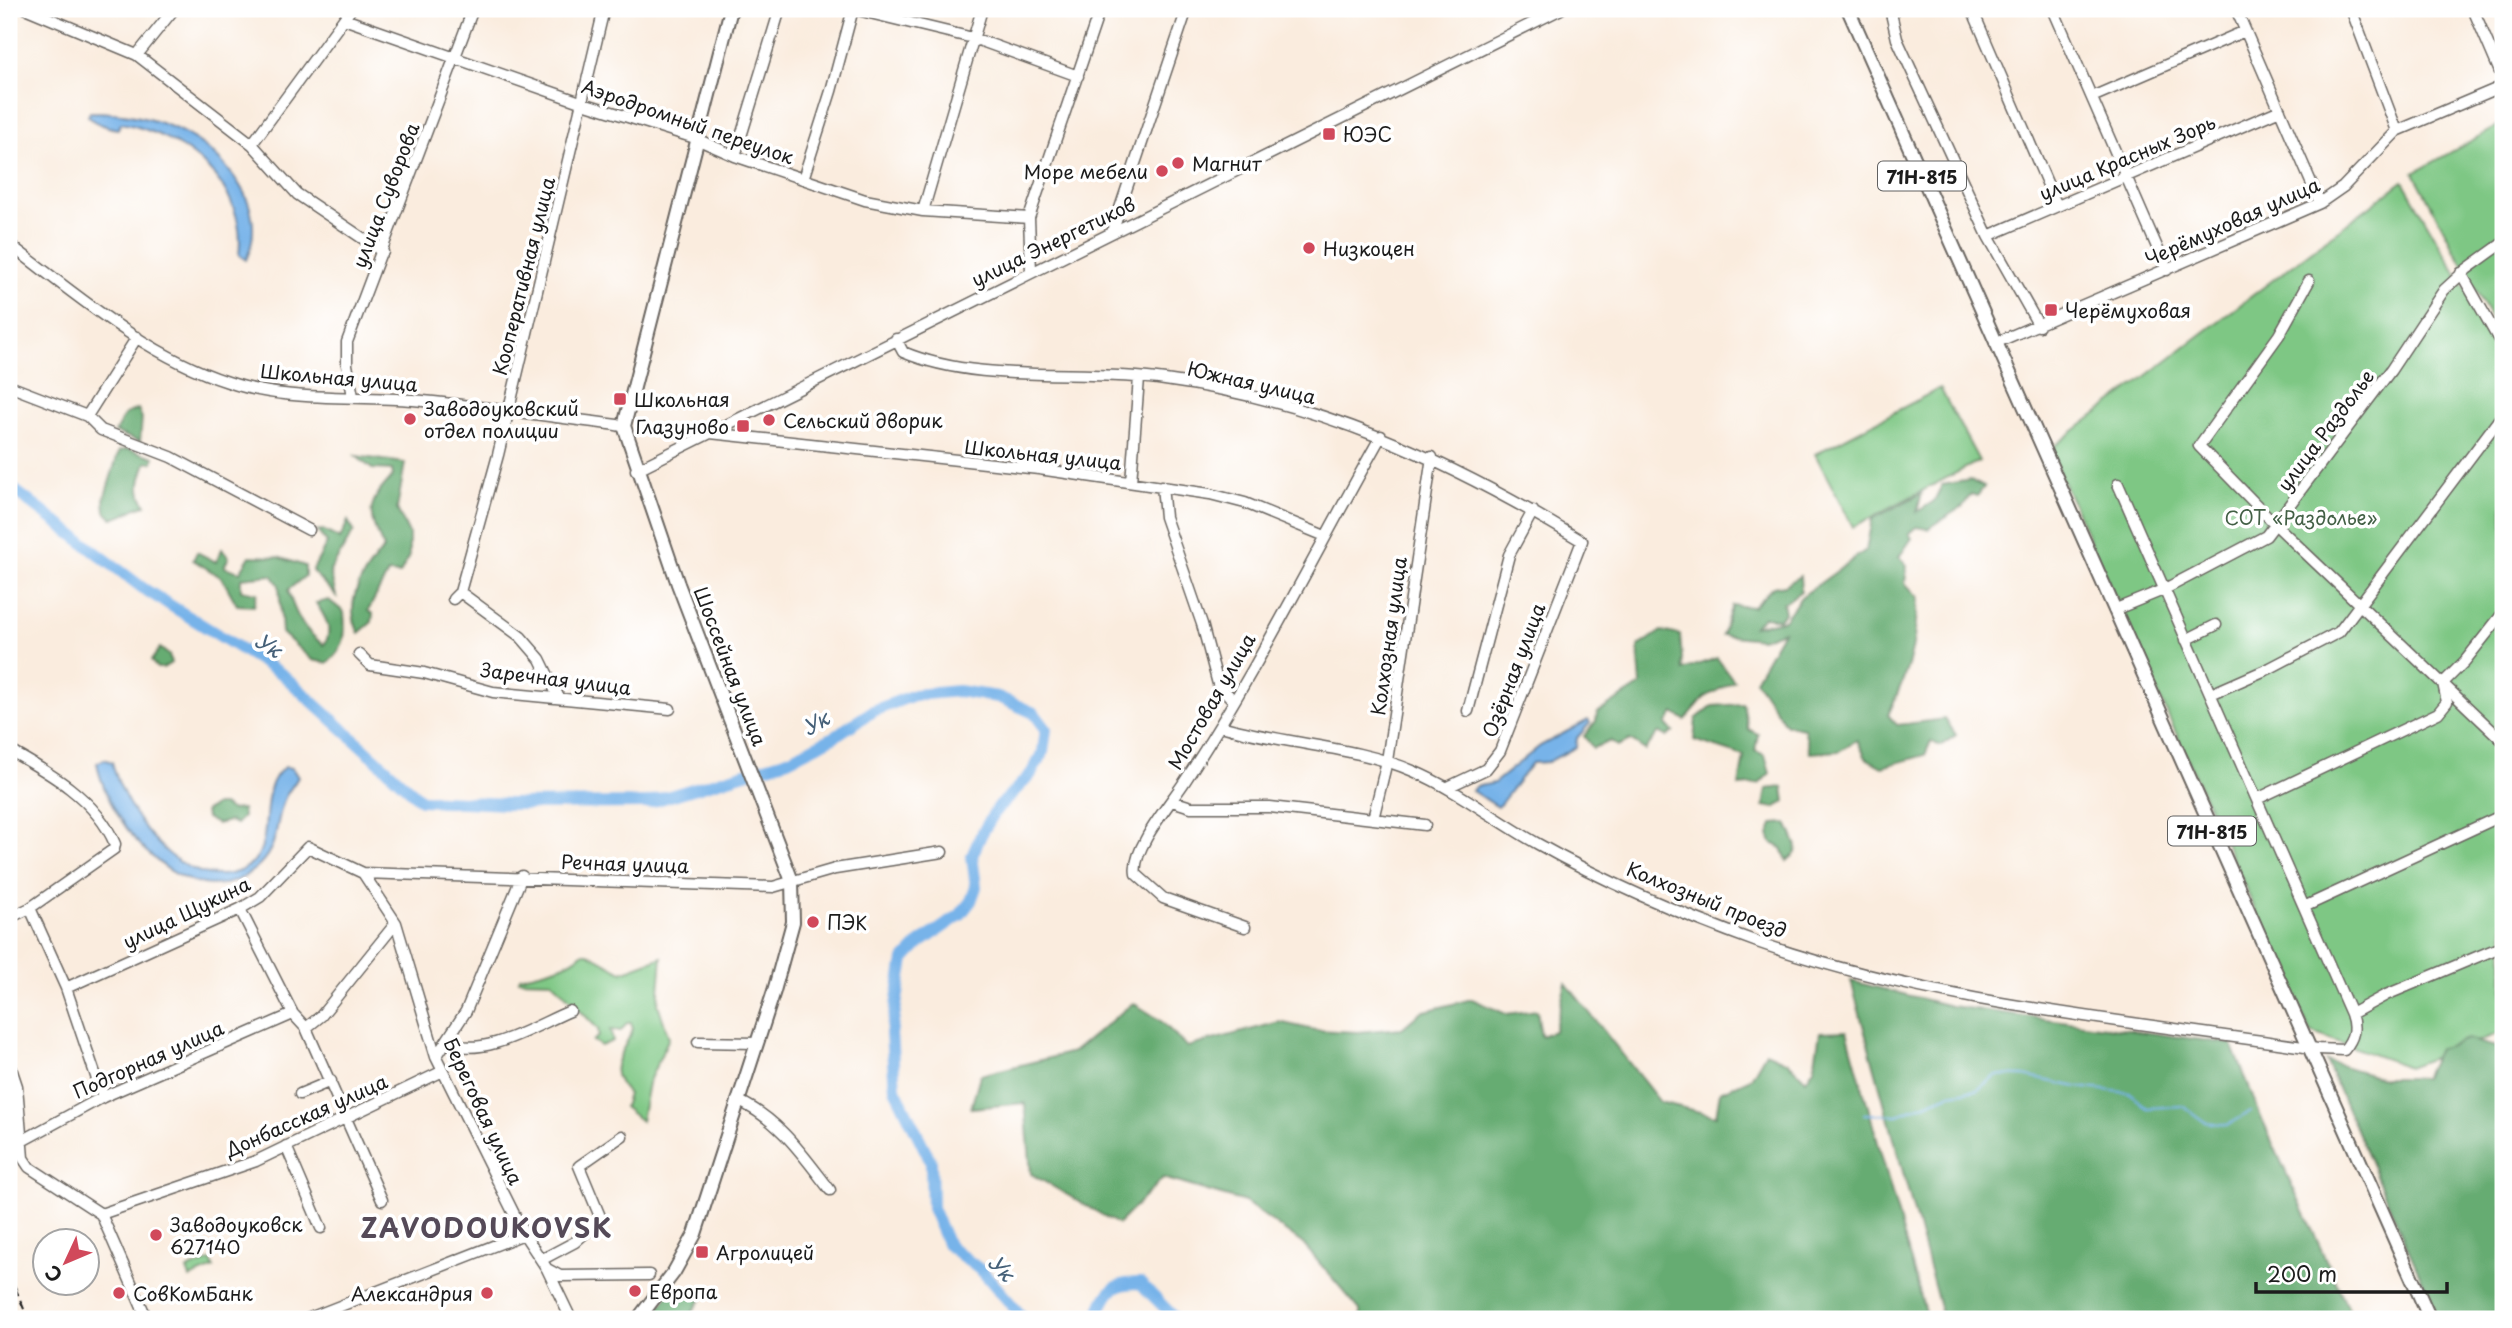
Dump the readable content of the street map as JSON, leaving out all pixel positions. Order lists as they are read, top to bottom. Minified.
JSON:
{"streets":{"main road":["71Н-815","Шоссейная улица"],"street":["Аэродромный переулок","улица Красных Зорь","улица Суворова","Черёмуховая улица","улица Энергетиков","Кооперативная улица","Школьная улица","Южная улица","улица Раздолье","Колхозная улица","Озёрная улица","Заречная улица","Мостовая улица","Речная улица","Колхозный проезд","улица Щукина","Подгорная улица","Береговая улица","Донбасская улица"]},"crossings":[["Аэродромный переулок","улица Суворова"],["Аэродромный переулок","Кооперативная улица"],["Аэродромный переулок","Шоссейная улица"],["71Н-815","Черёмуховая улица"],["71Н-815","улица Раздолье"],["71Н-815","Колхозный проезд"],["улица Суворова","Школьная улица"],["улица Энергетиков","Школьная улица"],["улица Энергетиков","Южная улица"],["улица Энергетиков","Шоссейная улица"],["Кооперативная улица","Школьная улица"],["Кооперативная улица","Заречная улица"],["Школьная улица","Шоссейная улица"],["Школьная улица","Мостовая улица"],["Южная улица","Колхозная улица"],["Южная улица","Озёрная улица"],["Южная улица","Мостовая улица"],["Колхозная улица","Колхозный проезд"],["Шоссейная улица","Речная улица"],["Озёрная улица","Колхозный проезд"],["Мостовая улица","Колхозный проезд"],["Речная улица","улица Щукина"],["Речная улица","Береговая улица"],["Береговая улица","Донбасская улица"]],"districts":["ZAVODOUKOVSK"],"water":["Ук"],"parks":["СОТ «Раздолье»"],"places":{"transit":["ЮЭС","Черёмуховая","Школьная","Глазуново","Агролицей"],"other":["Магнит","Море мебели","Низкоцен","Заводоуковский отдел полиции","Сельский дворик","ПЭК","Заводоуковск 627140","Европа","СовКомБанк","Александрия"]},"scale_bar":"200 m","north":"bottom left"}
